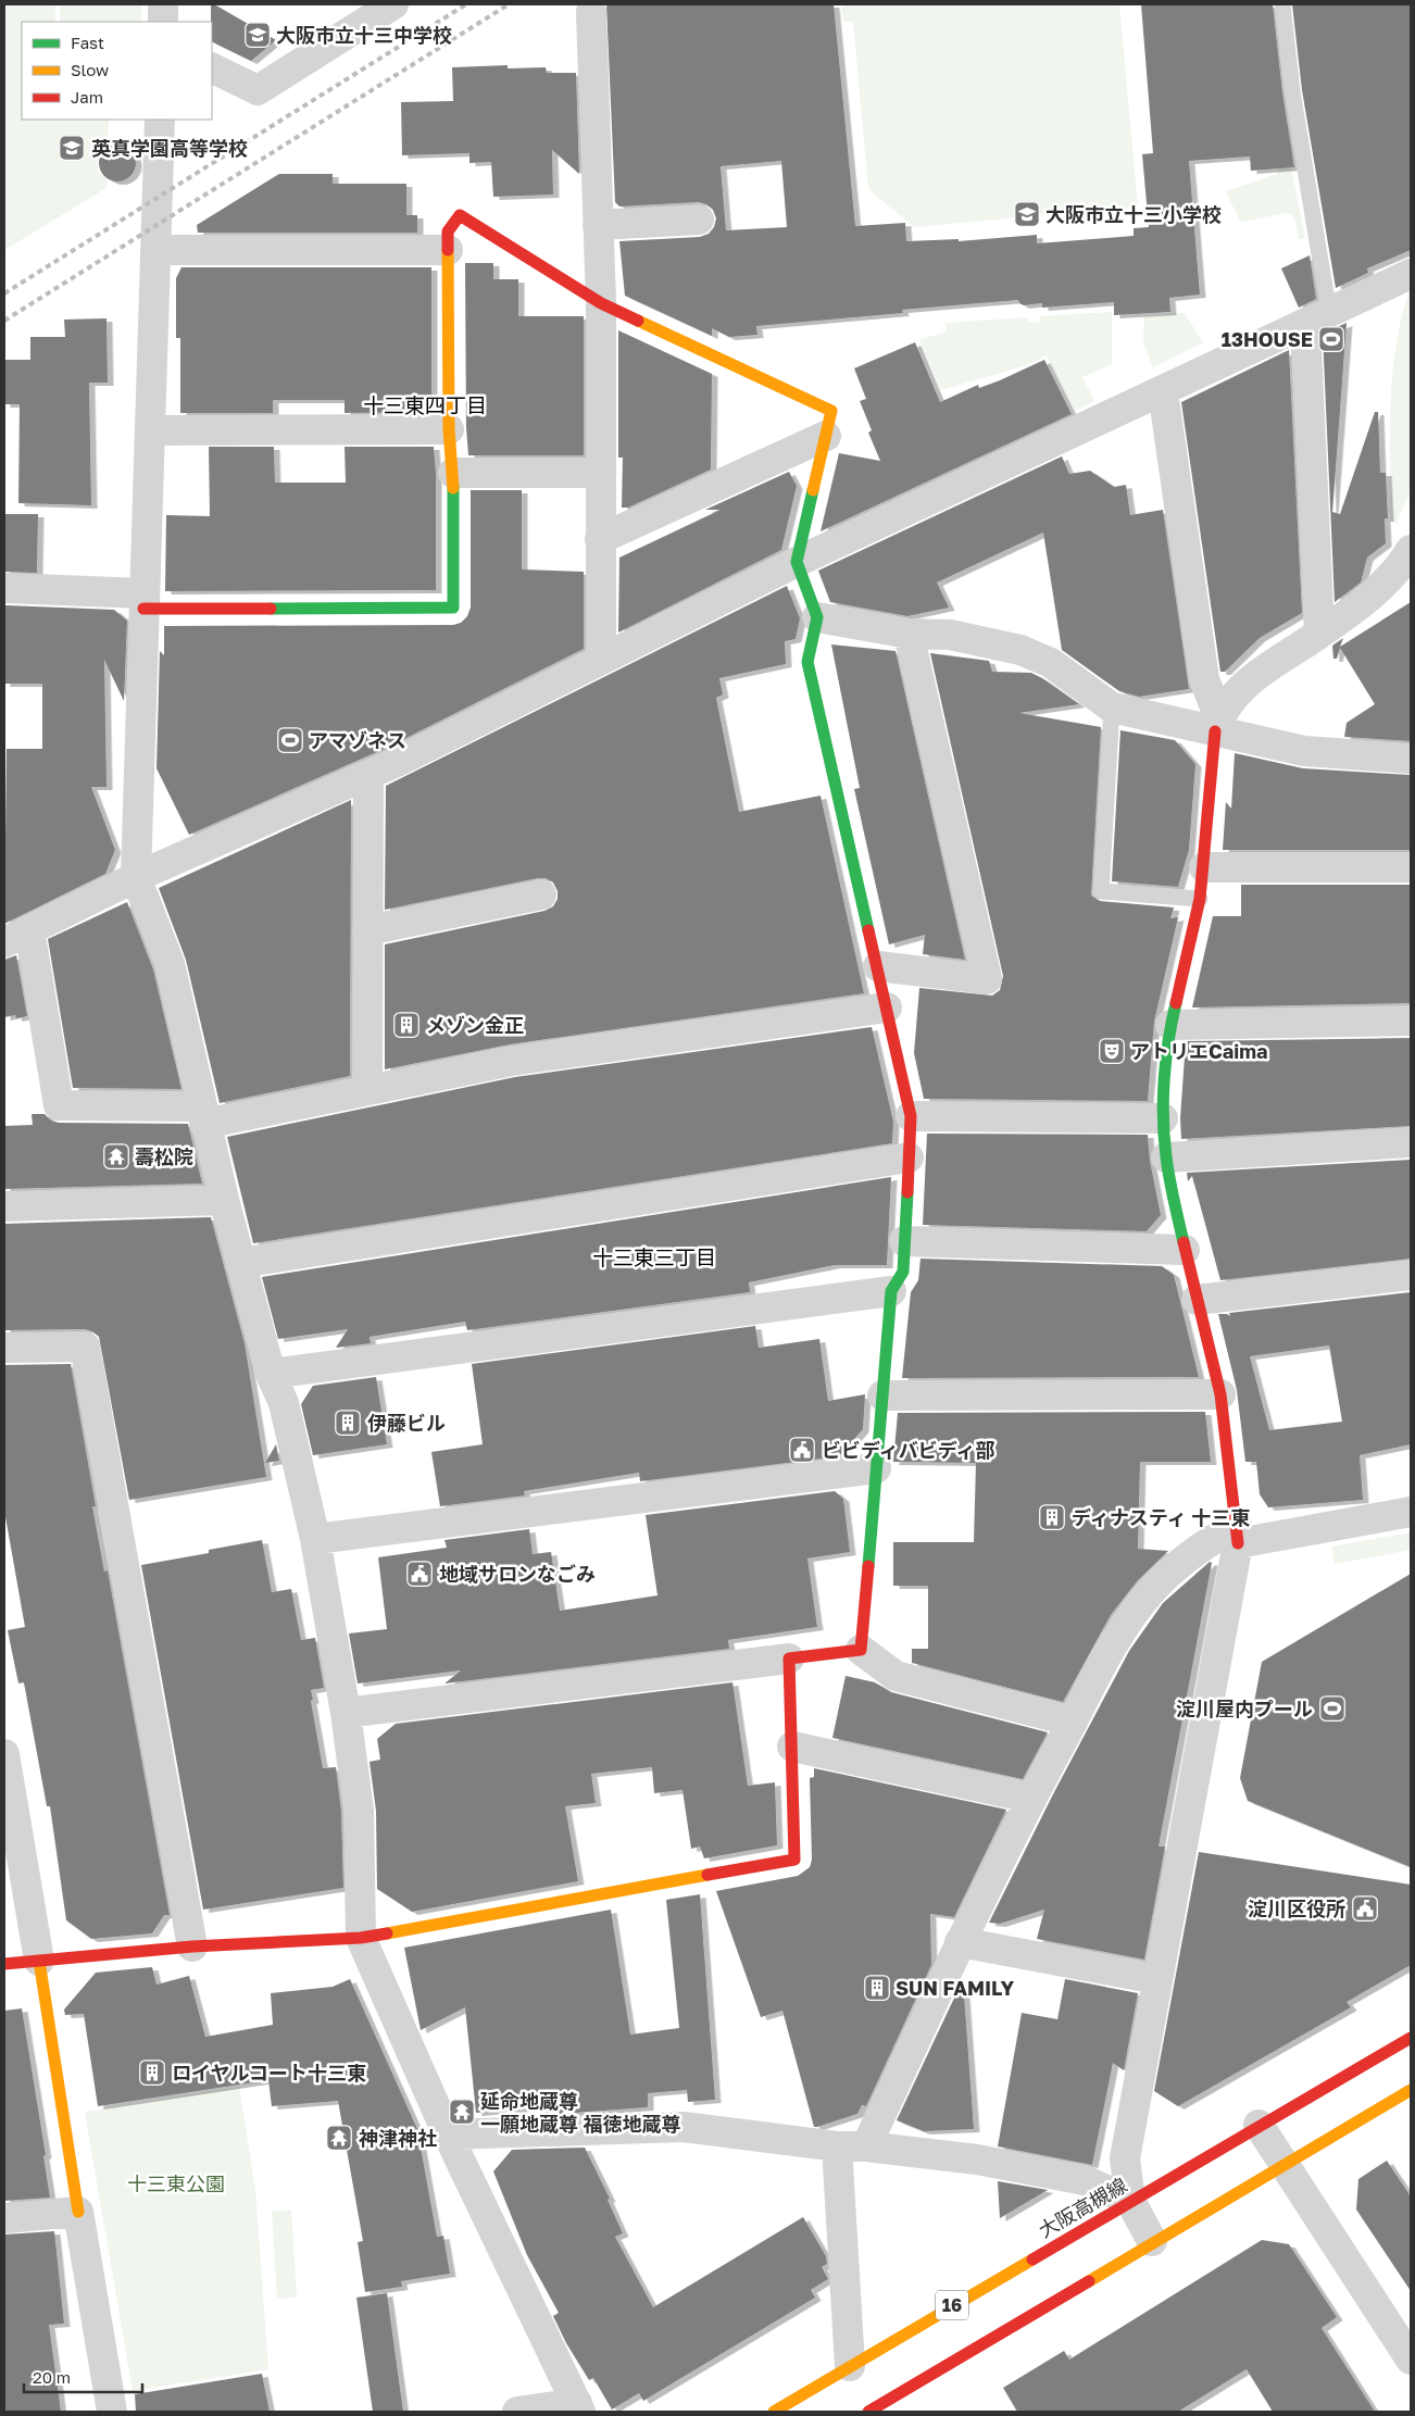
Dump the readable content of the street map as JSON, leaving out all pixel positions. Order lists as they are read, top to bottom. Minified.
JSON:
{"streets":{"street":["大阪高槻線","16"]},"districts":["十三東四丁目","十三東三丁目"],"parks":["十三東公園"],"places":{"school or university":["大阪市立十三中学校","英真学園高等学校","大阪市立十三小学校"],"sports":["13HOUSE","アマゾネス","淀川屋内プール"],"building":["メゾン金正","伊藤ビル","ディナスティ 十三東","SUN FAMILY","ロイヤルコート十三東"],"theatre":["アトリエCaima"],"temple":["壽松院","延命地蔵尊 一願地蔵尊 福徳地蔵尊","神津神社"],"public building":["ビビディバビディ部","地域サロンなごみ","淀川区役所"]},"legend":["Fast","Slow","Jam"],"scale_bar":"20 m"}
